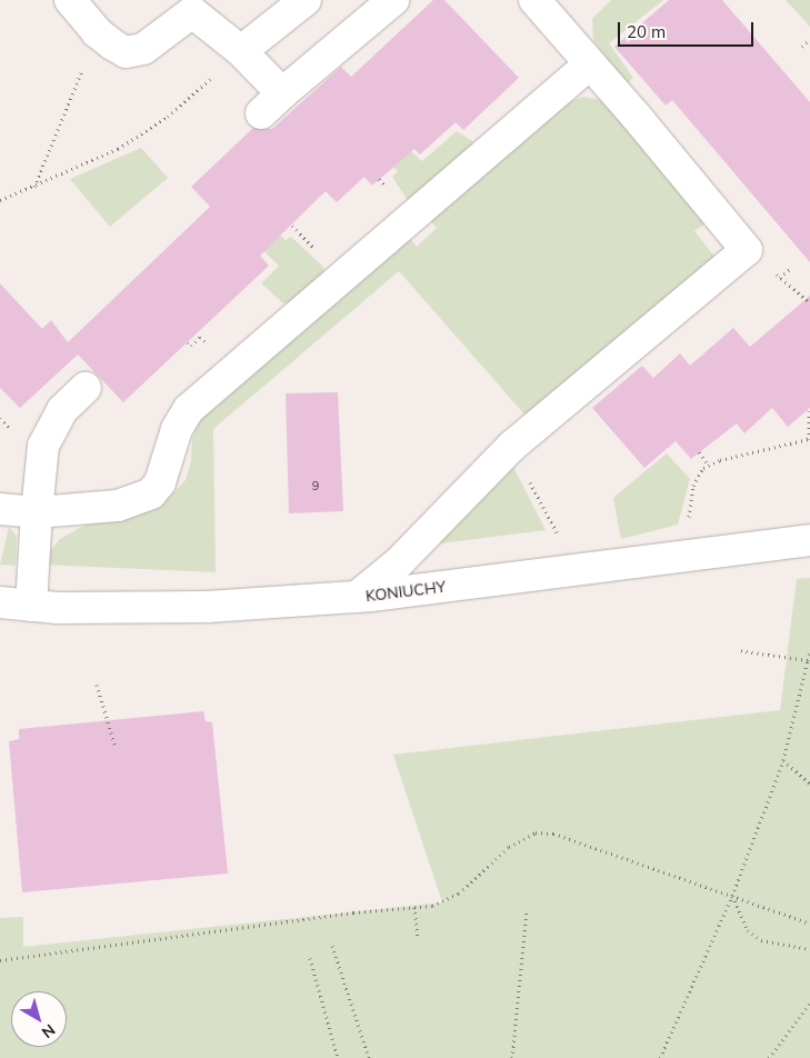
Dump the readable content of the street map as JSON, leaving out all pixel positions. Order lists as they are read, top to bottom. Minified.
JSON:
{"streets":{"street":["KONIUCHY"]},"house_numbers":["9"],"scale_bar":"20 m","north":"bottom right"}
